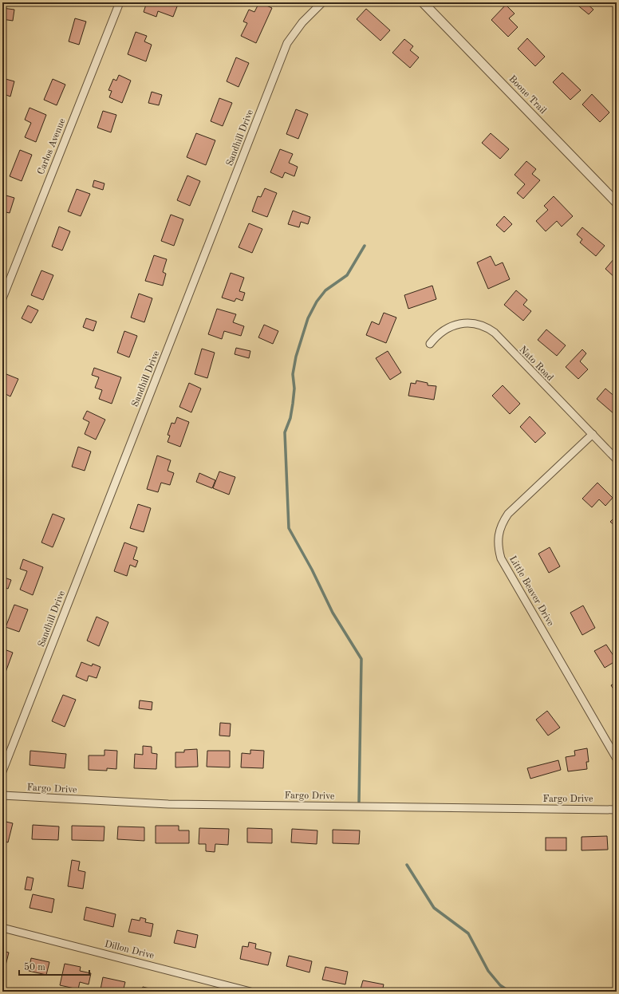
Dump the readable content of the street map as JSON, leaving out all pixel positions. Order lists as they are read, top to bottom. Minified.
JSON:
{"streets":{"street":["Boone Trail","Sandhill Drive","Carlos Avenue","Nato Road","Little Beaver Drive","Fargo Drive","Dillon Drive"]},"crossings":[["Nato Road","Little Beaver Drive"]],"scale_bar":"50 m"}
